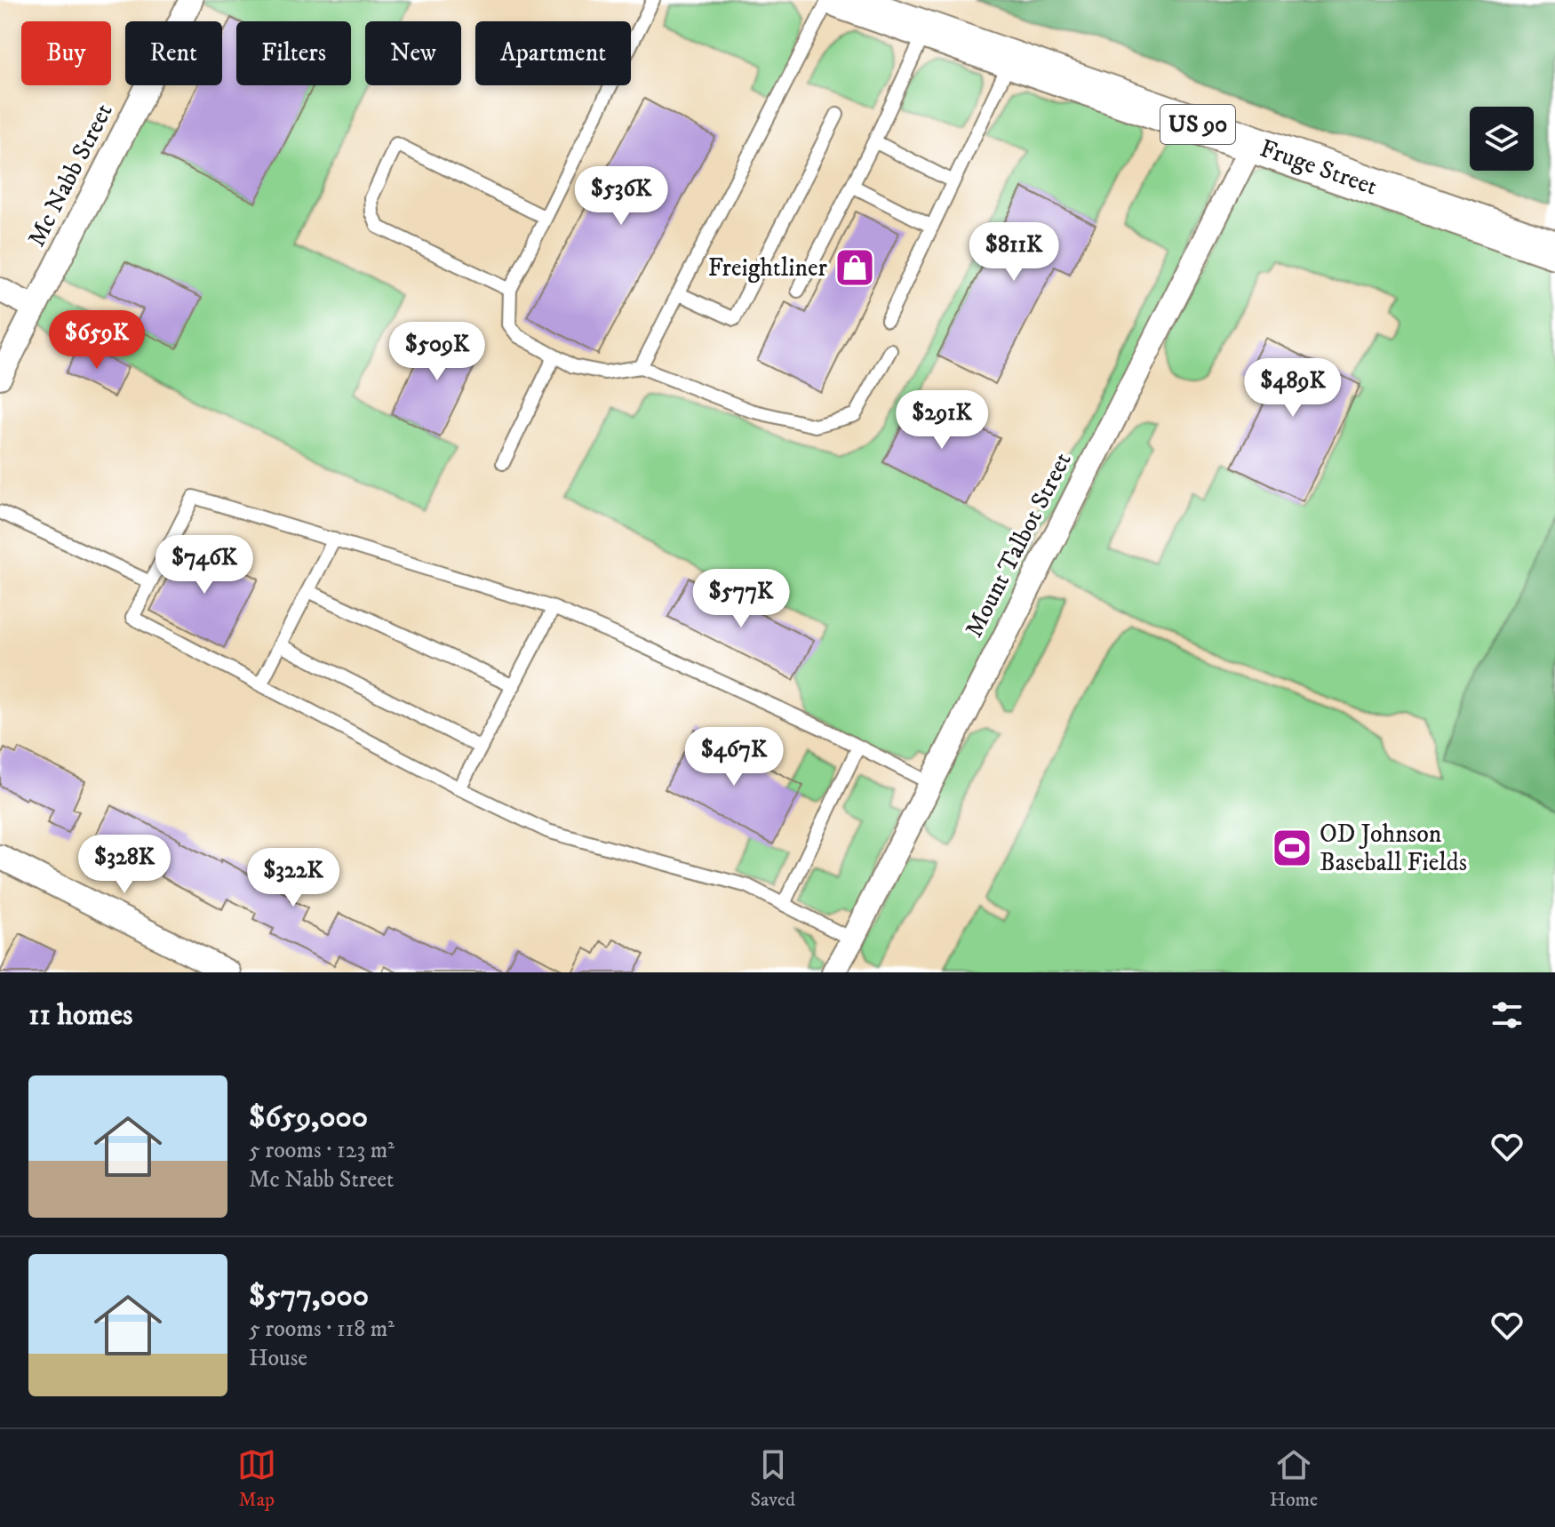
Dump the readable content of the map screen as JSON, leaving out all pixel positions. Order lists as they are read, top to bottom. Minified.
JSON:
{"streets":{"main road":["US 90","Fruge Street"],"street":["Mc Nabb Street","Mount Talbot Street"]},"crossings":[["Fruge Street","Mount Talbot Street"]],"places":{"shop":["Freightliner"],"sports":["OD Johnson Baseball Fields"]},"page":{"chip":["Buy","Rent","Filters","New","Apartment"],"price":["$536K","$811K","$659K","$509K","$489K","$291K","$746K","$577K","$467K","$328K","$322K"],"heading":"11 homes","list":[{"name":"$659,000","note":"5 rooms · 123 m² · Mc Nabb Street"},{"name":"$577,000","note":"5 rooms · 118 m² · House"}],"tabs":["Map","Saved","Home"]}}
